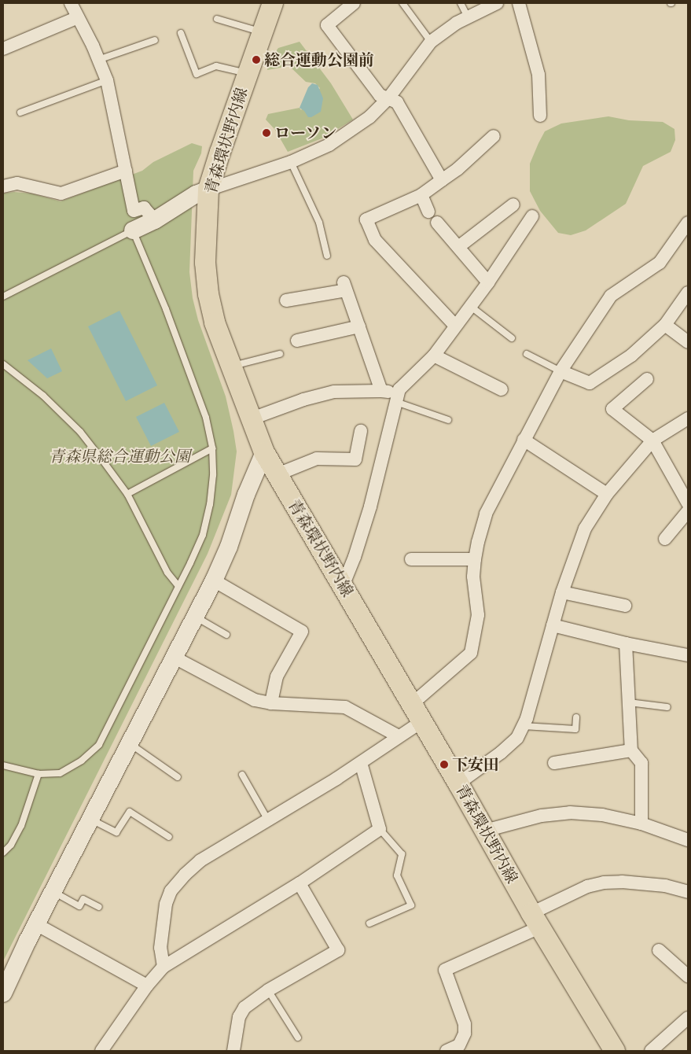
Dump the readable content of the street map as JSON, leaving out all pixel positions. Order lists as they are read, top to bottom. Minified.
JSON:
{"streets":{"main road":["青森環状野内線"]},"parks":["青森県総合運動公園"],"places":["総合運動公園前","ローソン","下安田"]}
